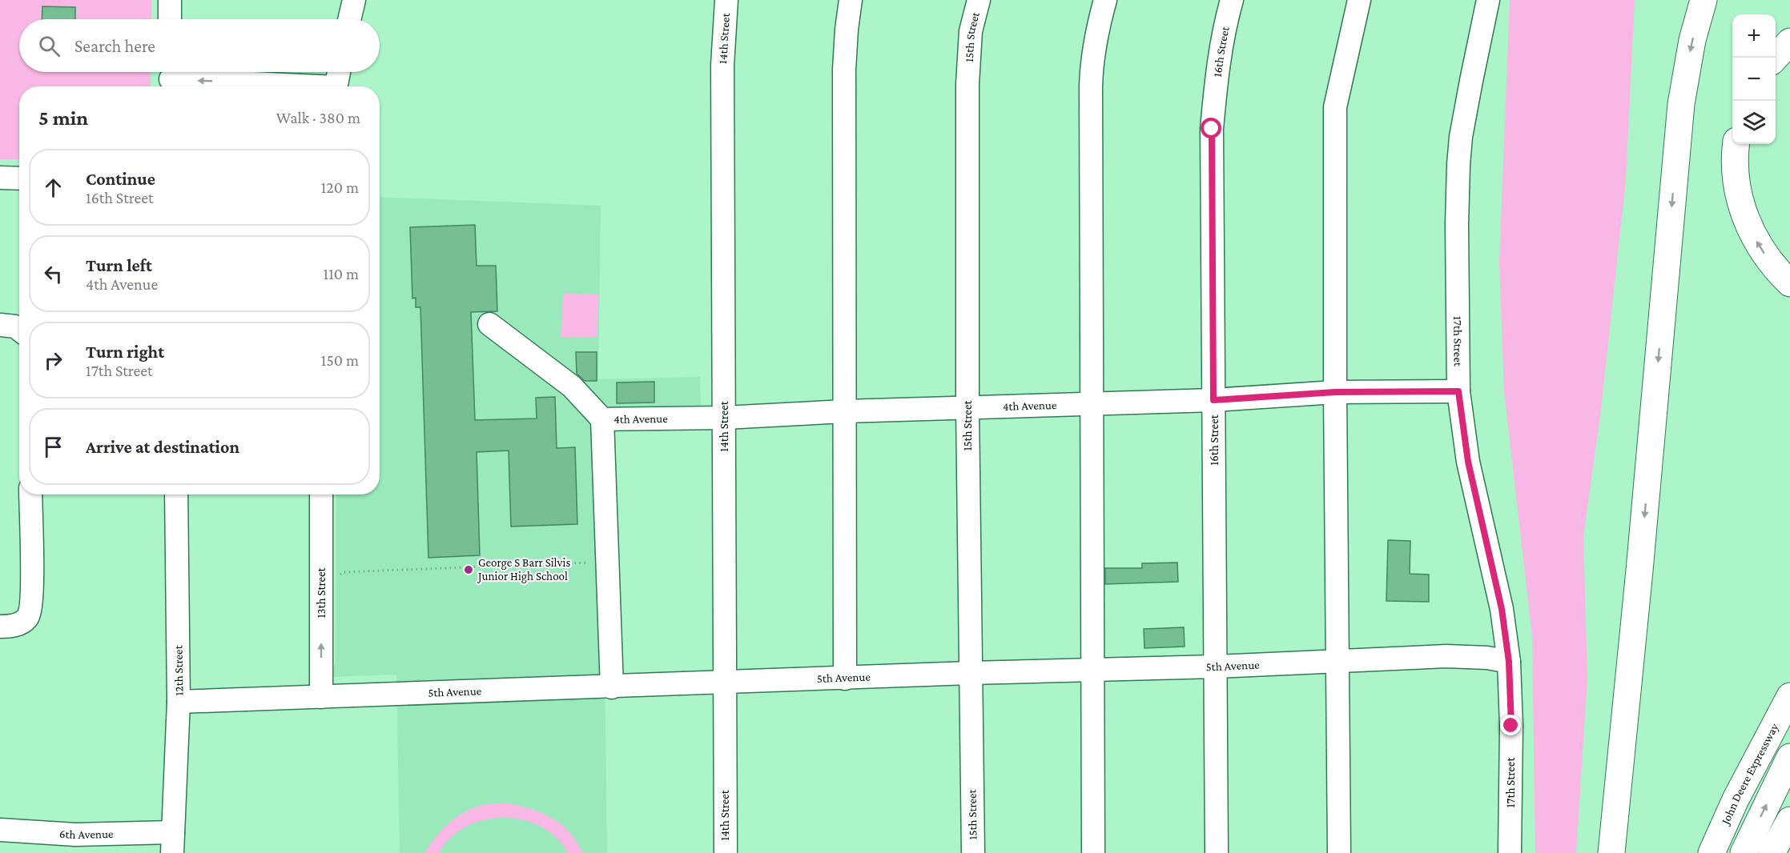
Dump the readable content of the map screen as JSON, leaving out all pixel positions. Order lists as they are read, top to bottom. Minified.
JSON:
{"streets":{"highway":["John Deere Expressway"],"street":["14th Street","15th Street","16th Street","17th Street","4th Avenue","13th Street","5th Avenue","12th Street","6th Avenue"]},"crossings":[["14th Street","4th Avenue"],["14th Street","5th Avenue"],["15th Street","4th Avenue"],["15th Street","5th Avenue"],["16th Street","4th Avenue"],["16th Street","5th Avenue"],["17th Street","4th Avenue"],["17th Street","5th Avenue"],["13th Street","5th Avenue"],["5th Avenue","12th Street"],["12th Street","6th Avenue"]],"one_way":["13th Street"],"places":["George S Barr Silvis Junior High School"],"page":{"map_buttons":["+","−"],"search":"Search here","heading":["5 min","Walk · 380 m"],"list":[["Continue","16th Street","120 m"],["Turn left","4th Avenue","110 m"],["Turn right","17th Street","150 m"],"Arrive at destination"]}}
